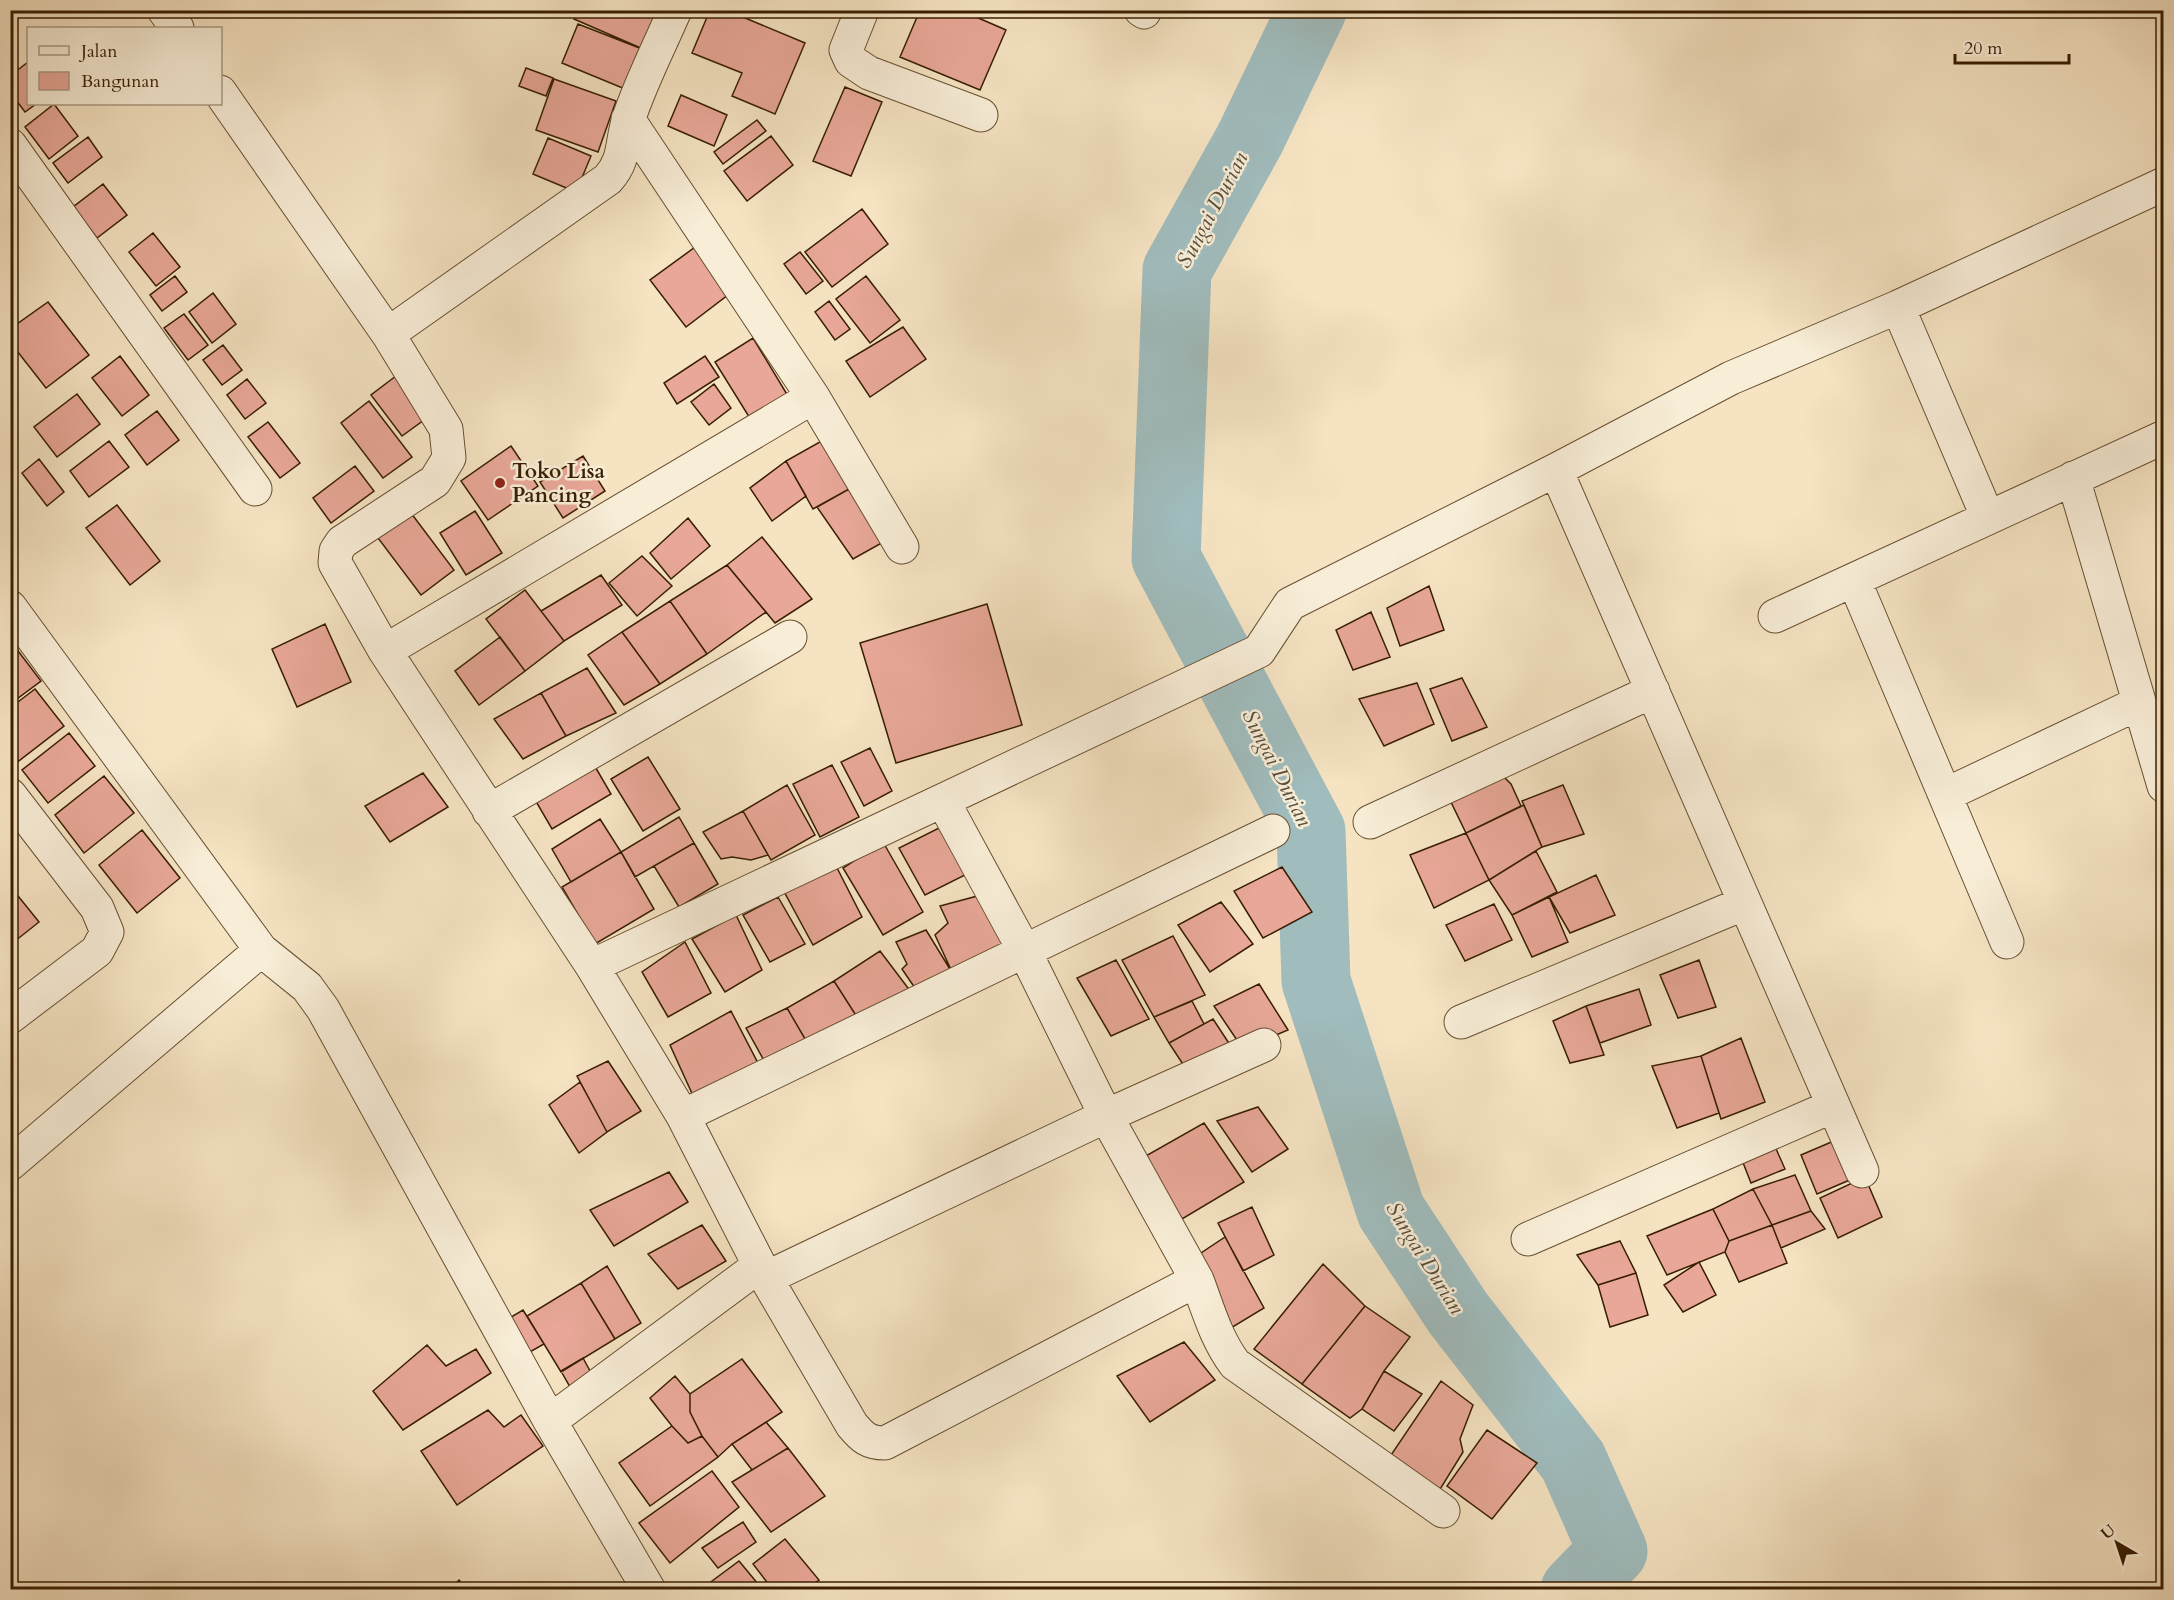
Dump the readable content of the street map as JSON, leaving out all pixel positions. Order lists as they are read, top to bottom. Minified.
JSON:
{"water":["Sungai Durian"],"places":["Toko Lisa Pancing"],"legend":["Jalan","Bangunan"],"scale_bar":"20 m","north":"top left"}
